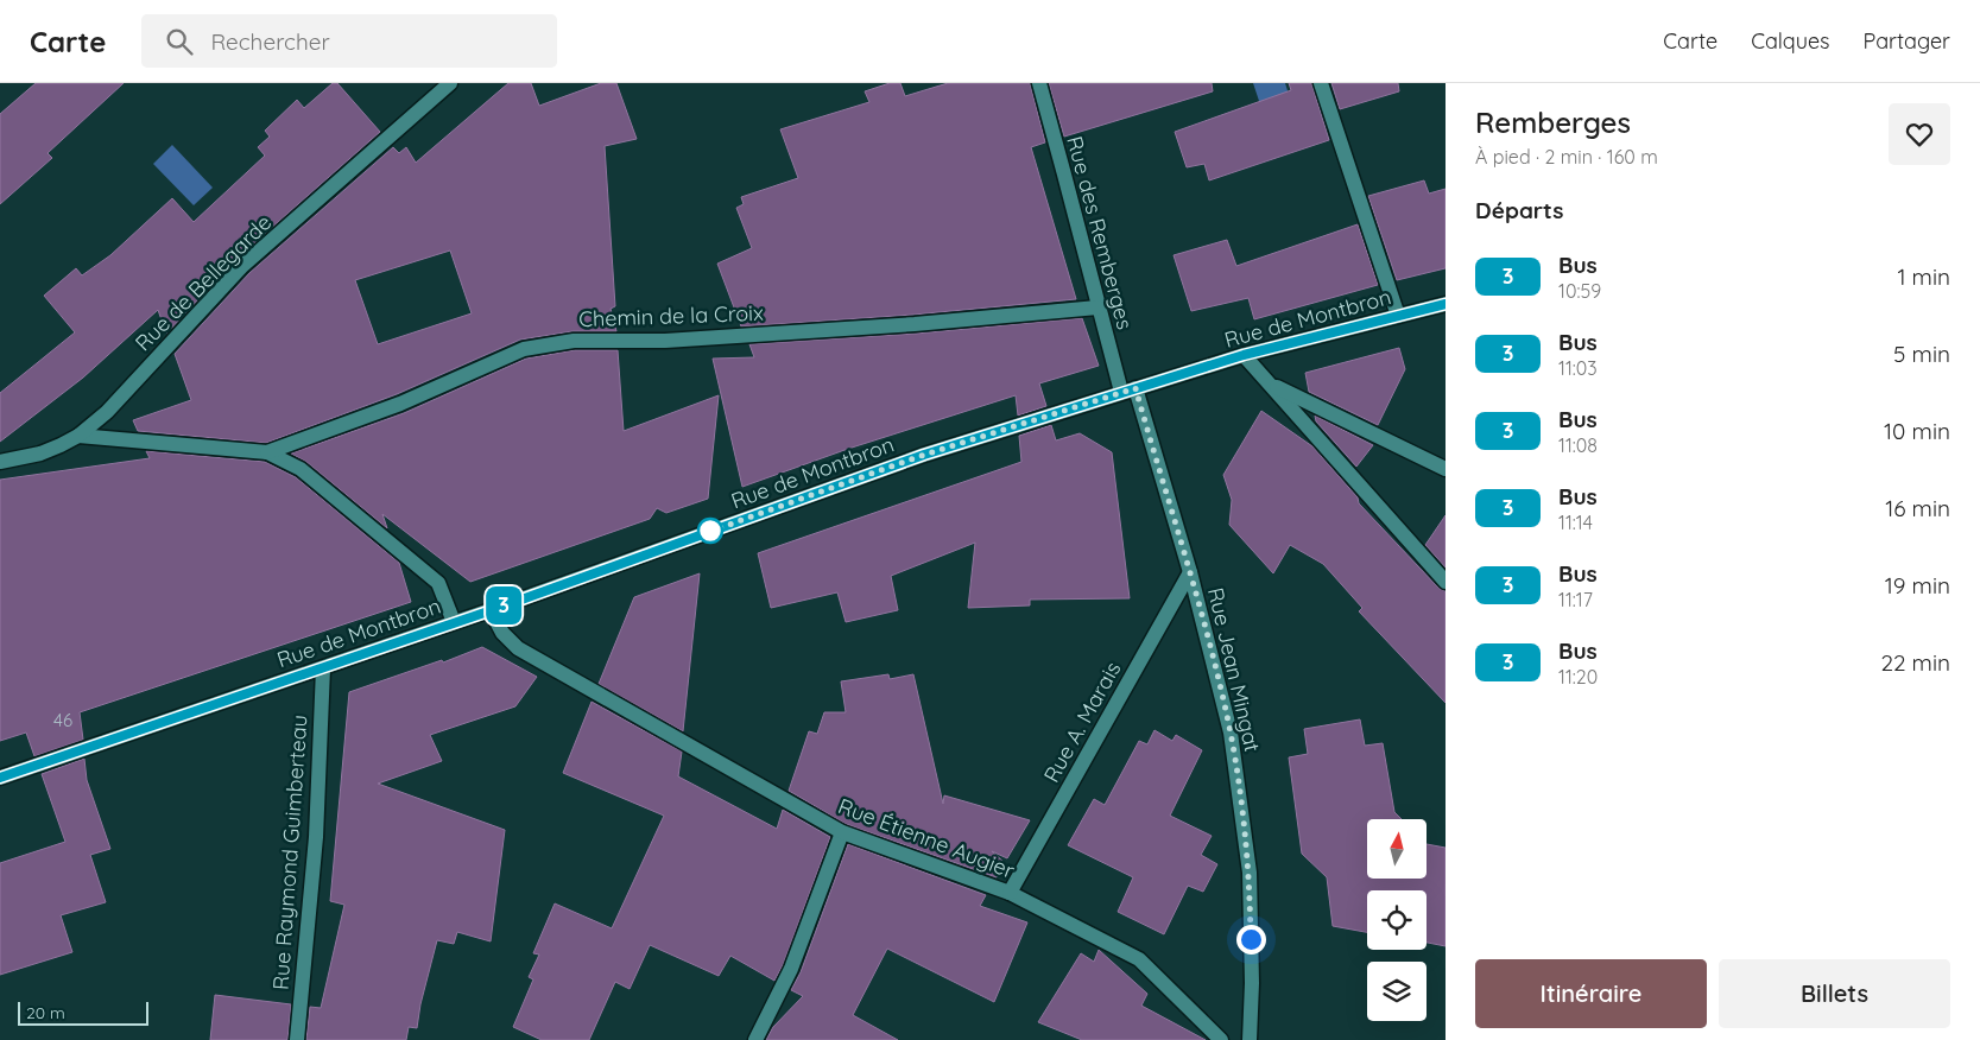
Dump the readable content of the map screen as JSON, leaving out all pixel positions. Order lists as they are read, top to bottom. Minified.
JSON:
{"streets":{"street":["Rue des Remberges","Rue de Bellegarde","Chemin de la Croix","Rue de Montbron","Rue Jean Mingat","Rue A. Marais","Rue Étienne Augier","Rue Raymond Guimberteau"]},"crossings":[["Rue des Remberges","Chemin de la Croix"],["Rue des Remberges","Rue de Montbron"],["Rue des Remberges","Rue Jean Mingat"],["Rue de Montbron","Rue Jean Mingat"],["Rue de Montbron","Rue Étienne Augier"],["Rue de Montbron","Rue Raymond Guimberteau"],["Rue Jean Mingat","Rue A. Marais"],["Rue A. Marais","Rue Étienne Augier"]],"lines":["bus line 3"],"house_numbers":["46"],"scale_bar":"20 m","north":"top","page":{"header":"Carte","search":"Rechercher","nav":["Carte","Calques","Partager"],"on_map":"3","heading":[["Remberges","À pied · 2 min · 160 m"],"Départs"],"list":[{"mark":"3","name":"Bus","note":"10:59","value":"1 min"},{"mark":"3","name":"Bus","note":"11:03","value":"5 min"},{"mark":"3","name":"Bus","note":"11:08","value":"10 min"},{"mark":"3","name":"Bus","note":"11:14","value":"16 min"},{"mark":"3","name":"Bus","note":"11:17","value":"19 min"},{"mark":"3","name":"Bus","note":"11:20","value":"22 min"}],"buttons":["Itinéraire","Billets"],"scale":"20 m"}}
